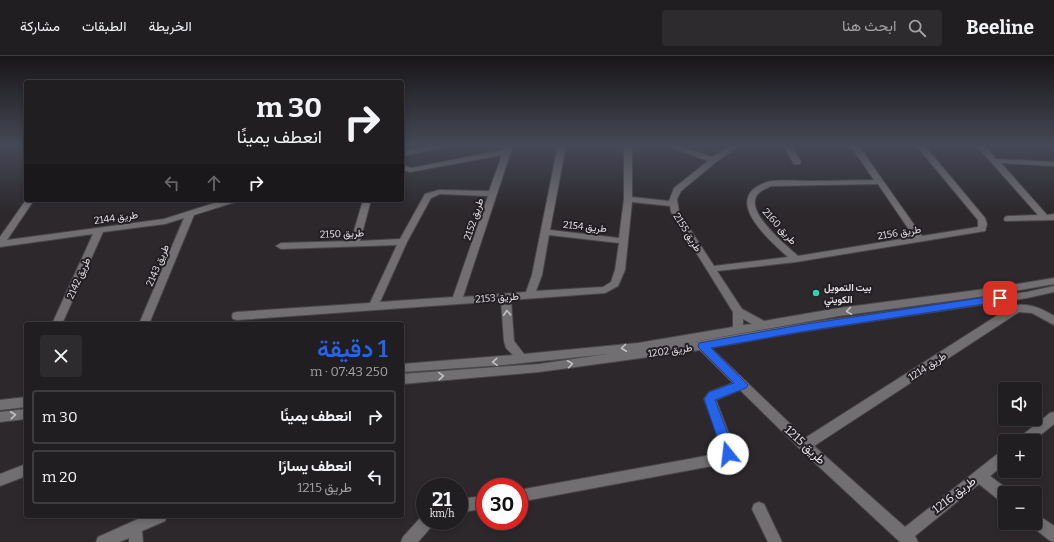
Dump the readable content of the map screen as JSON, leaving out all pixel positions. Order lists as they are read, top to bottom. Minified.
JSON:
{"streets":{"street":["طريق 2144","طريق 2152","طريق 2154","طريق 2160","طريق 2155","طريق 2156","طريق 2150","طريق 2143","طريق 2142","طريق 2153","طريق 1202","طريق 1214","طريق 1215","طريق 1216"]},"crossings":[["طريق 2144","طريق 2143"],["طريق 2144","طريق 2142"],["طريق 2152","طريق 2153"],["طريق 2154","طريق 2153"],["طريق 2160","طريق 2156"],["طريق 2155","طريق 2156"],["طريق 1202","طريق 1215"],["طريق 1214","طريق 1215"],["طريق 1215","طريق 1216"]],"places":["بيت التمويل الكويتي"],"page":{"header":"Beeline","search":"ابحث هنا","nav":["الخريطة","الطبقات","مشاركة"],"turn":["30 m","انعطف يمينًا"],"heading":["1 دقيقة","250 m · 07:43"],"map_buttons":["+","−"],"list":[{"name":"انعطف يمينًا","value":"30 m"},{"name":"انعطف يسارًا","note":"طريق 1215","value":"20 m"}],"speed":"21 km/h","limit":"30"}}
